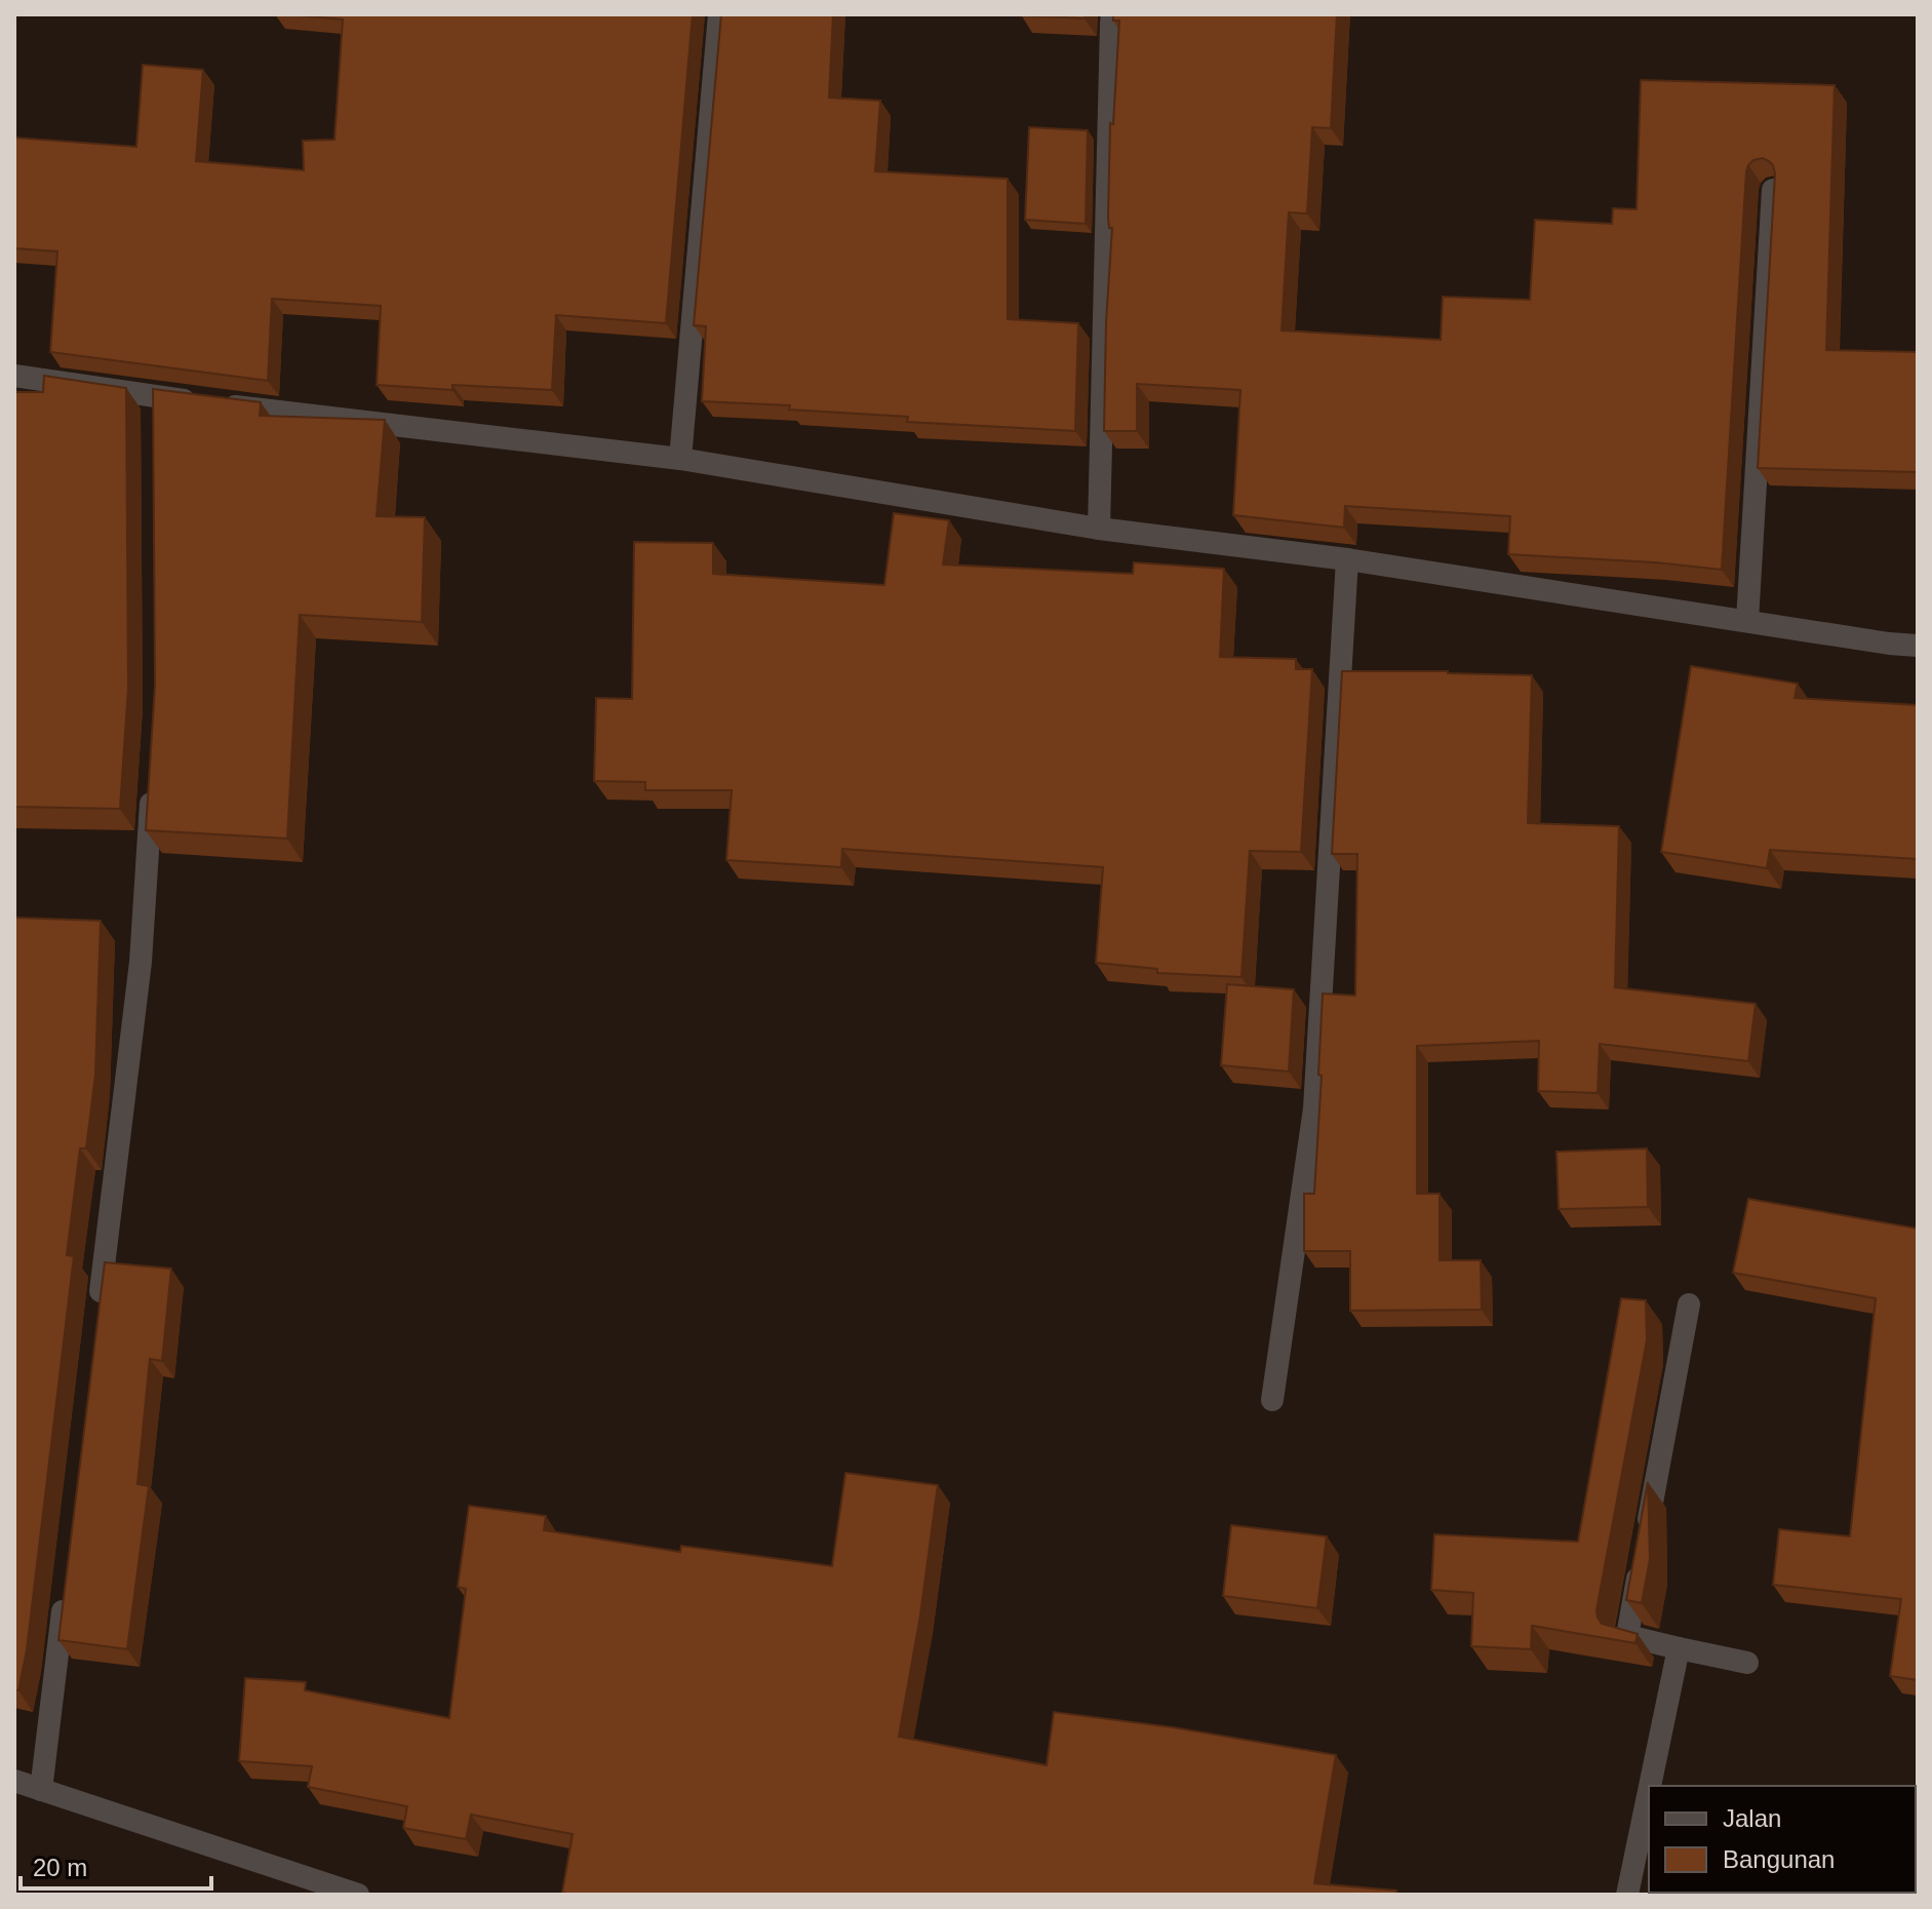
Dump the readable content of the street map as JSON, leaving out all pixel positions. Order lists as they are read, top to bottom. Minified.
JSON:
{"legend":["Jalan","Bangunan"],"scale_bar":"20 m"}
